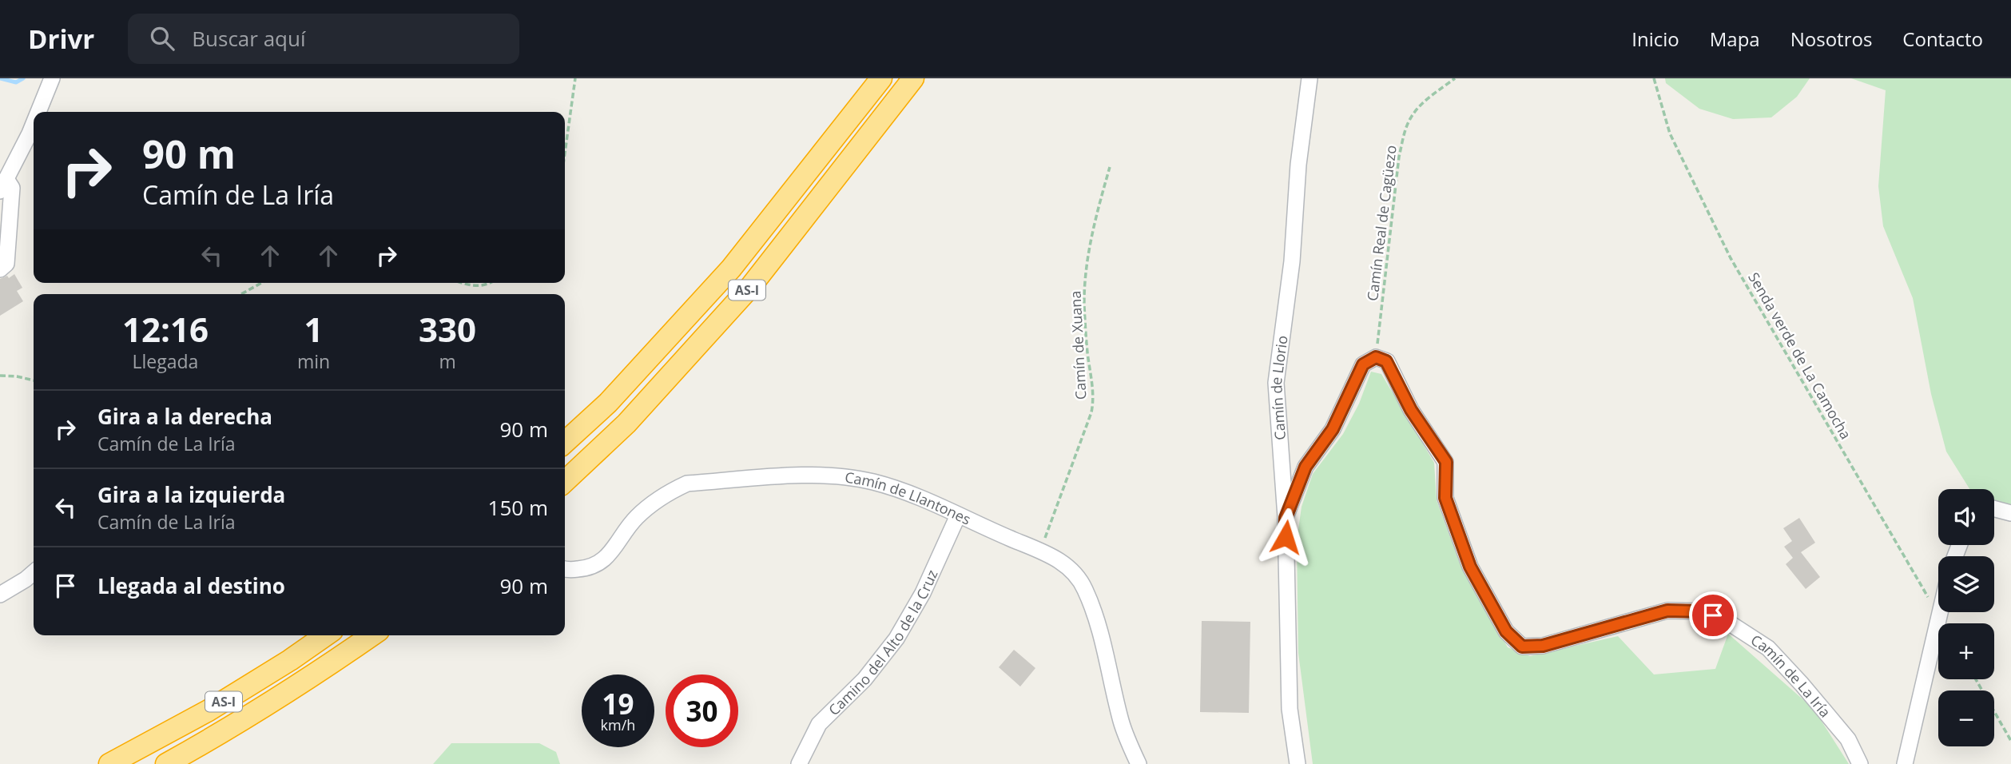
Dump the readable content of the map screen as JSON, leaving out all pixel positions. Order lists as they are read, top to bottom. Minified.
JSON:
{"streets":{"highway":["AS-I"],"street":["Camín de Llorio","Camín de Llantones","Camino del Alto de la Cruz","Camín de La Iría"],"path":["Camín Real de Cagüezo","Camín de Xuana","Senda verde de La Camocha"]},"crossings":[["Camín Real de Cagüezo","Camín de La Iría"],["Camín de Xuana","Camín de Llantones"],["Camín de Llantones","Camino del Alto de la Cruz"]],"page":{"header":"Drivr","search":"Buscar aquí","nav":["Inicio","Mapa","Nosotros","Contacto"],"turn":["90 m","Camín de La Iría"],"eta":["12:16","Llegada","1","min","330","m"],"list":[{"name":"Gira a la derecha","note":"Camín de La Iría","value":"90 m"},{"name":"Gira a la izquierda","note":"Camín de La Iría","value":"150 m"},{"name":"Llegada al destino","value":"90 m"}],"map_buttons":["+","−"],"speed":"19 km/h","limit":"30"}}
